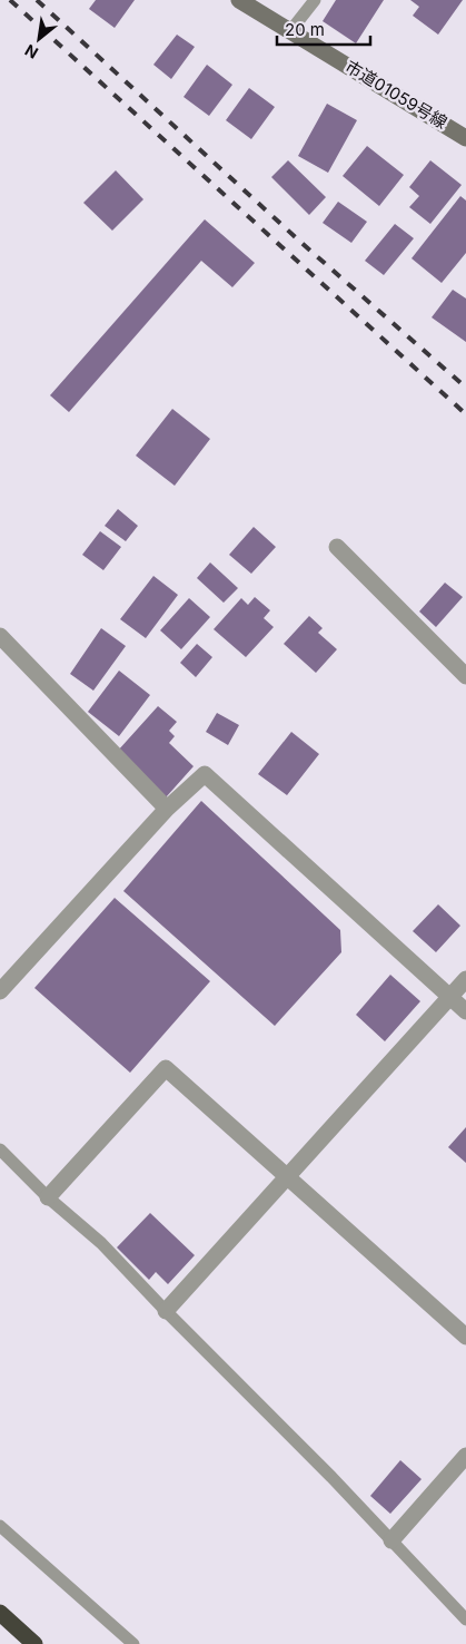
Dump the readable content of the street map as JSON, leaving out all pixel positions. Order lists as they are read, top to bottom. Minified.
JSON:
{"streets":{"street":["市道01059号線"]},"scale_bar":"20 m","north":"bottom left"}
